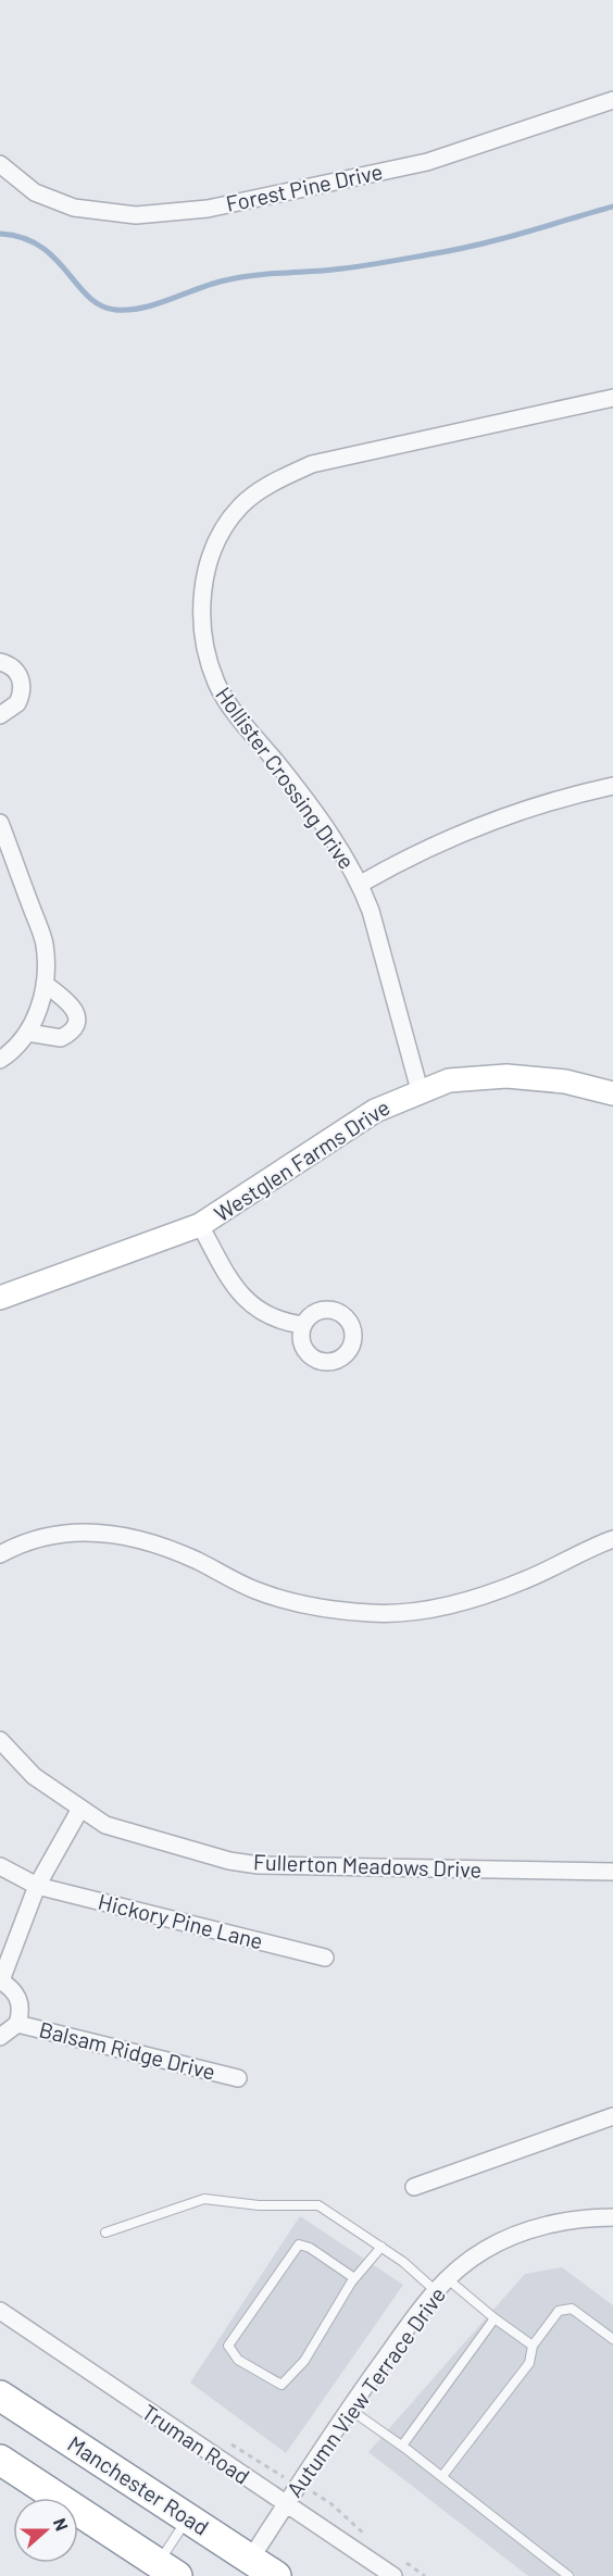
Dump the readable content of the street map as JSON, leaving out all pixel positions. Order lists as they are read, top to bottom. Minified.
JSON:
{"streets":{"highway":["Manchester Road"],"street":["Forest Pine Drive","Hollister Crossing Drive","Westglen Farms Drive","Fullerton Meadows Drive","Hickory Pine Lane","Balsam Ridge Drive","Autumn View Terrace Drive","Truman Road"]},"crossings":[["Hollister Crossing Drive","Westglen Farms Drive"],["Autumn View Terrace Drive","Truman Road"],["Autumn View Terrace Drive","Manchester Road"]],"north":"right"}
